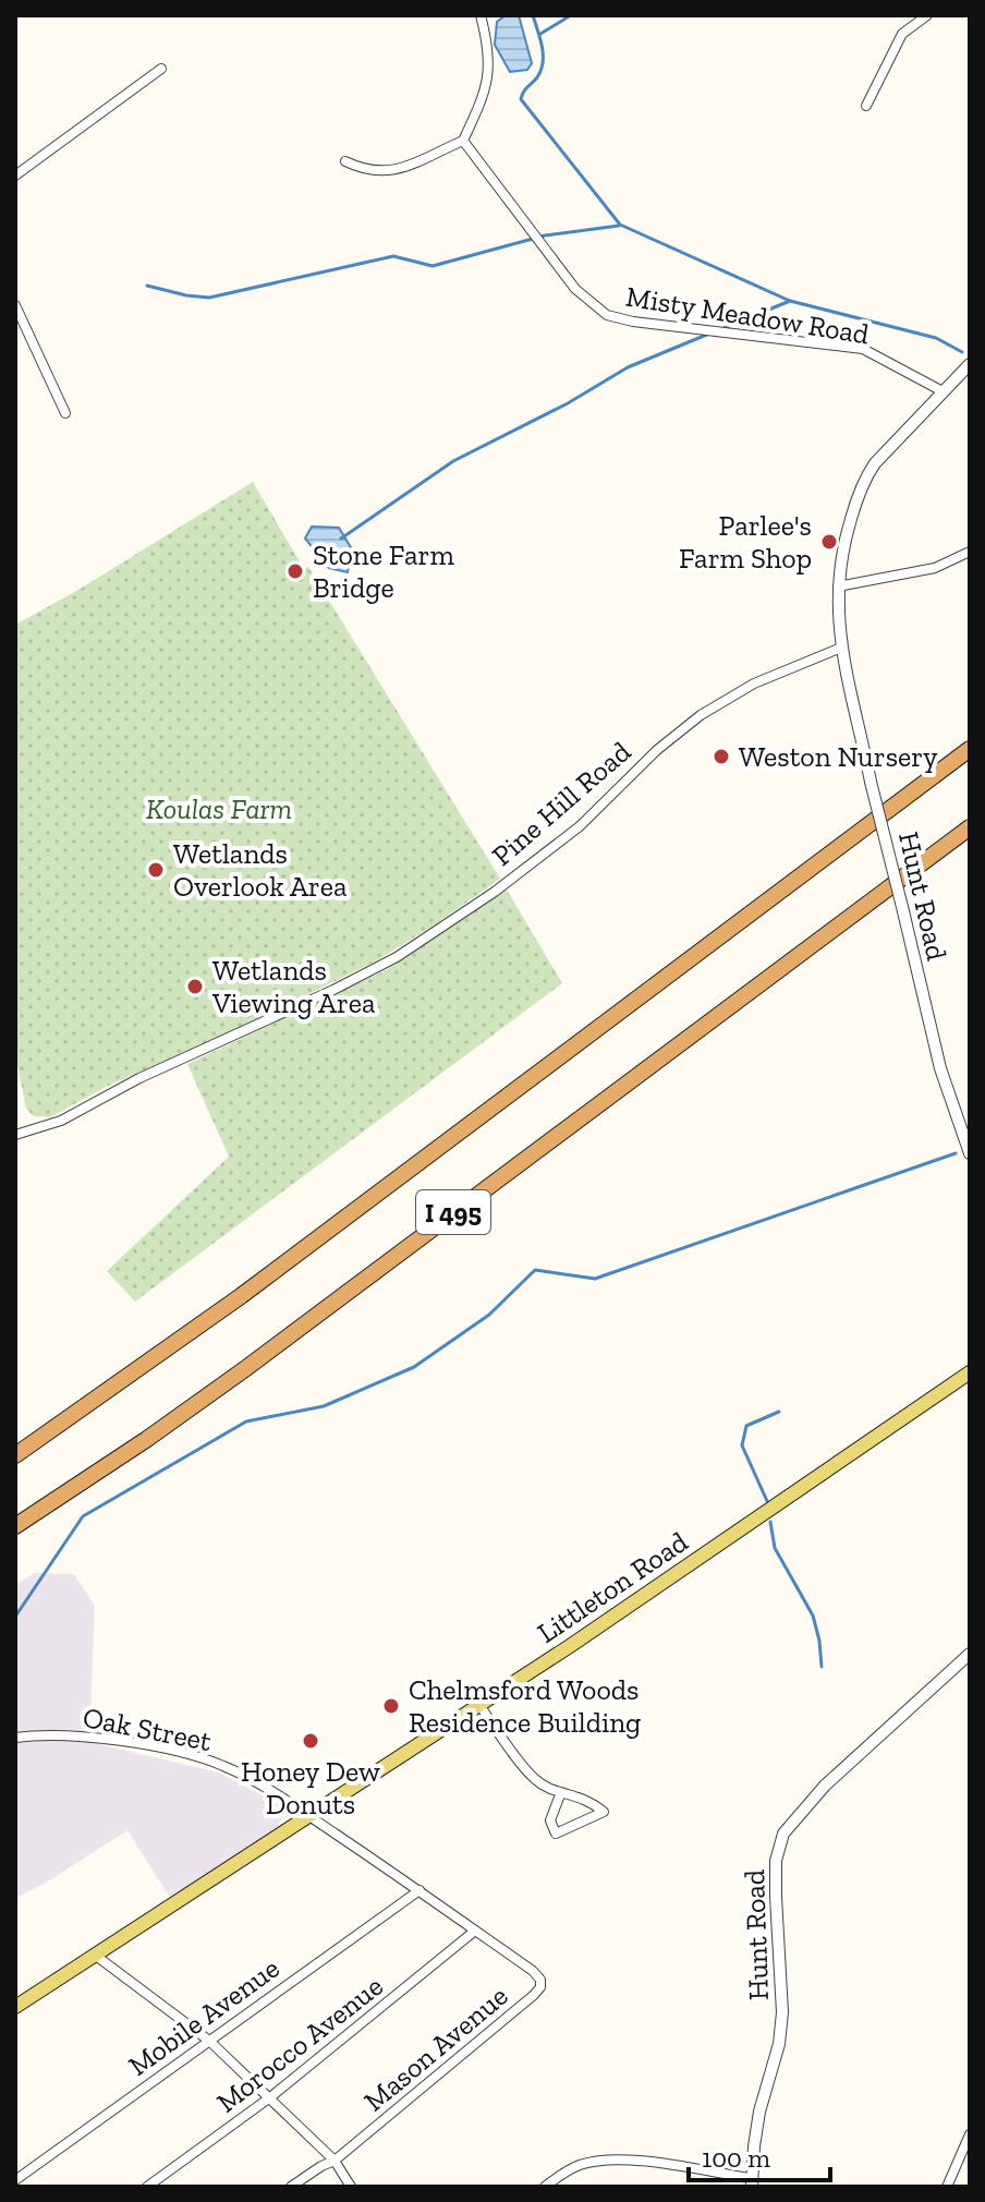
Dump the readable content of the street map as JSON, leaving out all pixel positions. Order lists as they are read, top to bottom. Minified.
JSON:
{"streets":{"highway":["I 495"],"main road":["Littleton Road"],"street":["Misty Meadow Road","Pine Hill Road","Hunt Road","Oak Street","Mobile Avenue","Morocco Avenue","Mason Avenue"]},"crossings":[["Pine Hill Road","Hunt Road"],["Littleton Road","Oak Street"],["Littleton Road","Mason Avenue"],["Oak Street","Mason Avenue"],["Mobile Avenue","Mason Avenue"],["Morocco Avenue","Mason Avenue"]],"parks":["Koulas Farm"],"places":["Parlee's Farm Shop","Stone Farm Bridge","Weston Nursery","Wetlands Overlook Area","Wetlands Viewing Area","Chelmsford Woods Residence Building","Honey Dew Donuts"],"scale_bar":"100 m"}
